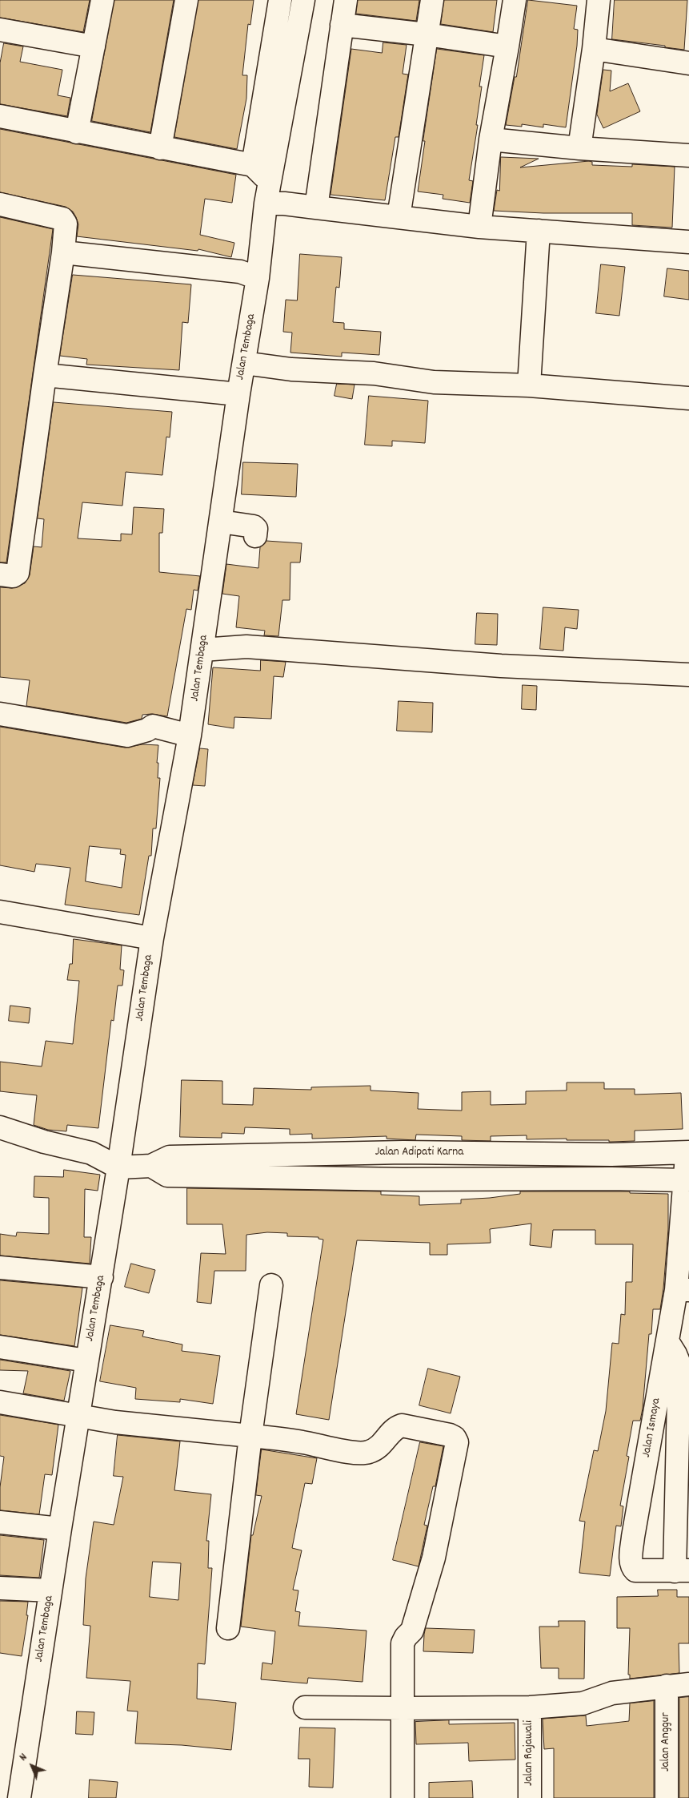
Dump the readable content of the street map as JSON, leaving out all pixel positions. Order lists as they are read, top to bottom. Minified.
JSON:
{"streets":{"street":["Jalan Tembaga","Jalan Adipati Karna","Jalan Ismaya","Jalan Anggur","Jalan Rajawali"]},"crossings":[["Jalan Tembaga","Jalan Adipati Karna"],["Jalan Adipati Karna","Jalan Ismaya"]],"north":"top left"}
